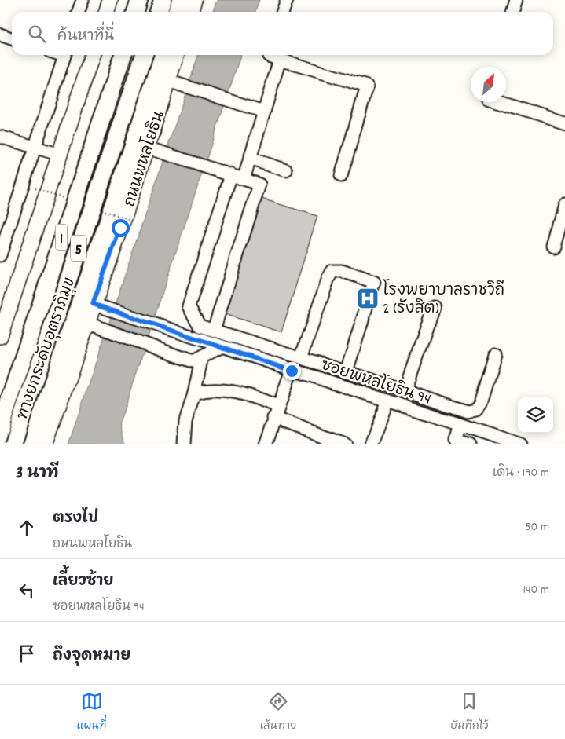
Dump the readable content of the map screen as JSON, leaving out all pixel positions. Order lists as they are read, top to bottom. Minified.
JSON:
{"streets":{"highway":["ถนนพหลโยธิน","1","5","ทางยกระดับอุตราภิมุข"],"street":["ซอยพหลโยธิน 94"]},"crossings":[["ถนนพหลโยธิน","ซอยพหลโยธิน 94"]],"places":{"hospital":["โรงพยาบาลราชวิถี 2 (รังสิต)"]},"north":"top right","page":{"search":"ค้นหาที่นี่","heading":["3 นาที","เดิน · 190 m"],"list":[["ตรงไป","ถนนพหลโยธิน","50 m"],["เลี้ยวซ้าย","ซอยพหลโยธิน 94","140 m"],"ถึงจุดหมาย"],"nav":["แผนที่","เส้นทาง","บันทึกไว้"]}}
